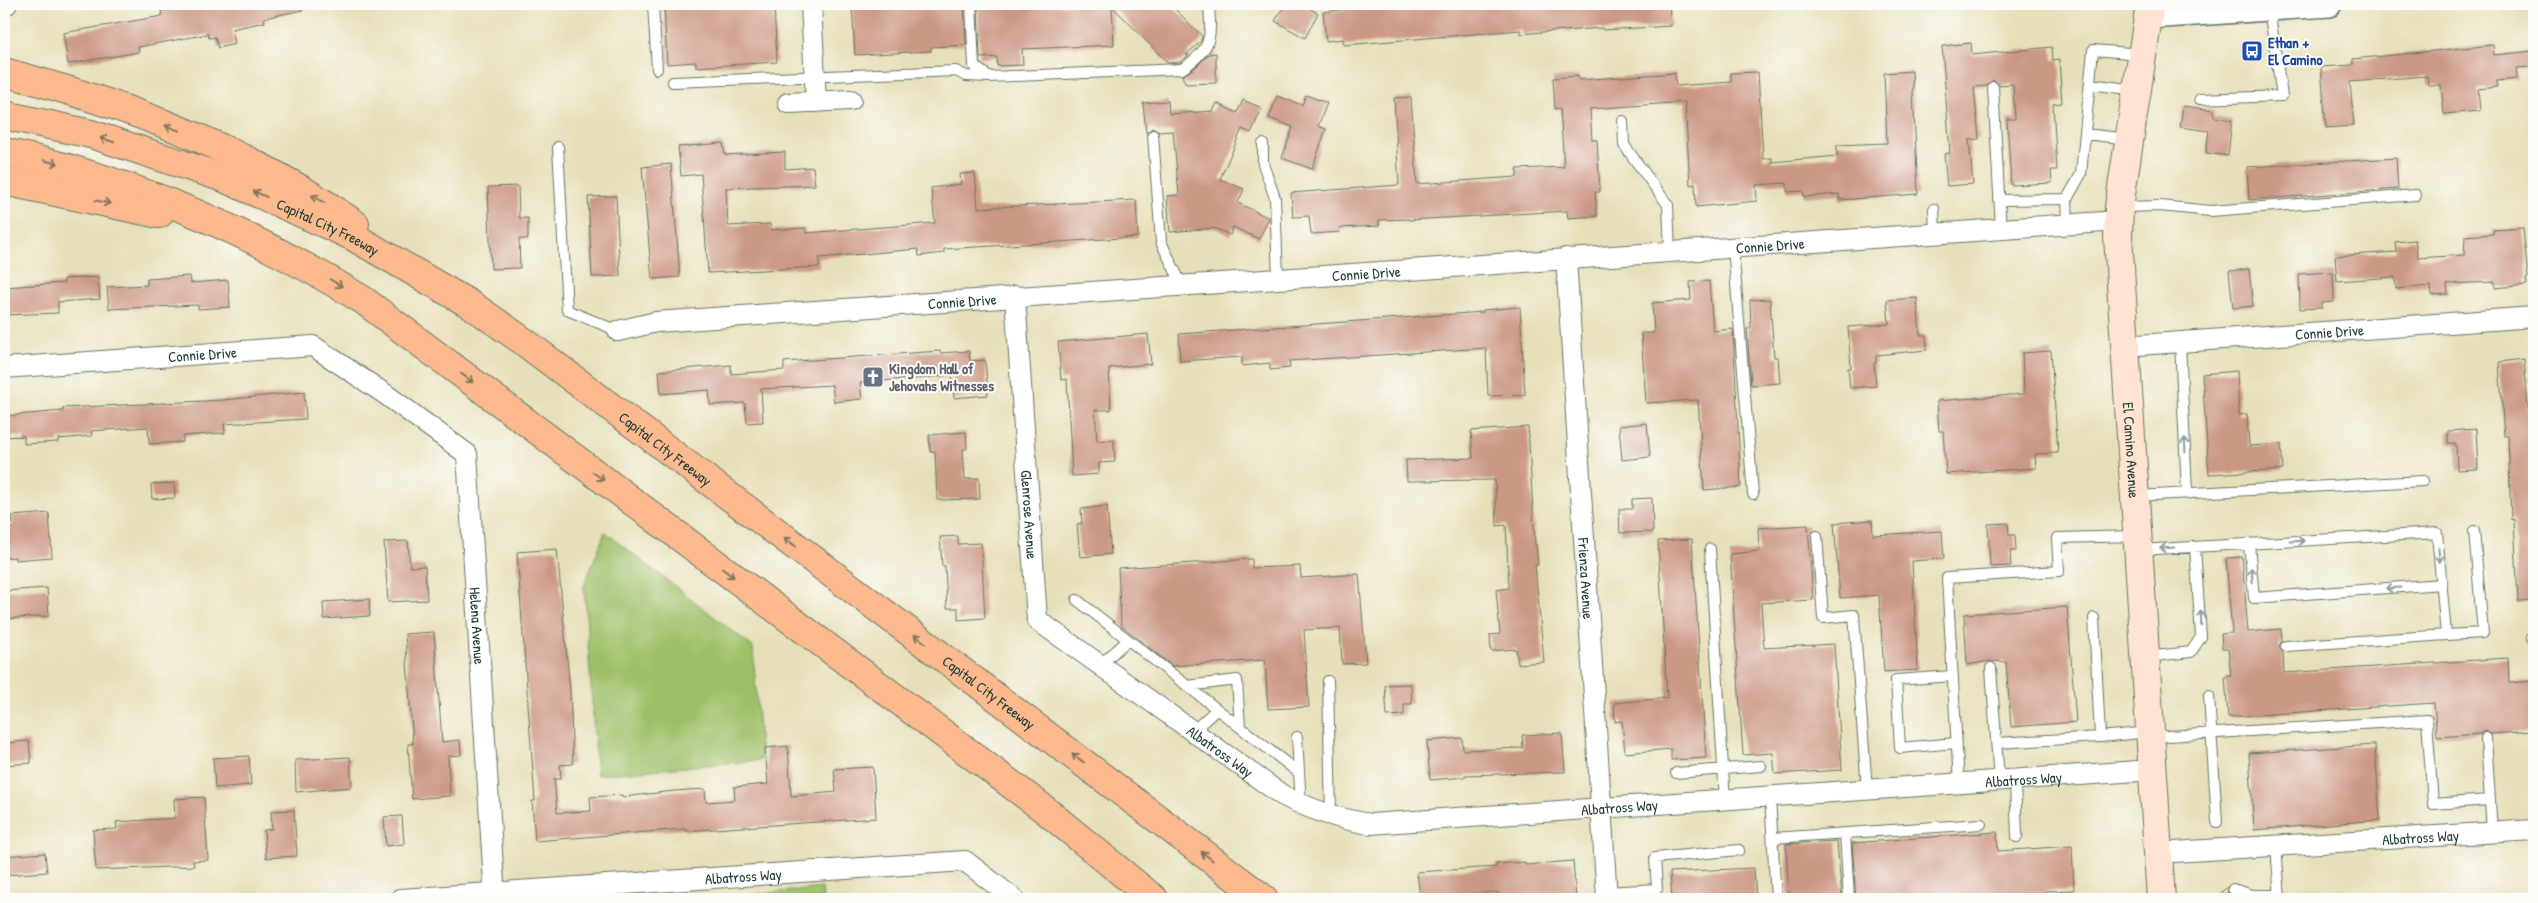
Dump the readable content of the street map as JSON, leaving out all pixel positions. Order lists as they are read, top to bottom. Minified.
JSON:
{"streets":{"highway":["Capital City Freeway"],"main road":["El Camino Avenue"],"street":["Connie Drive","Glenrose Avenue","Frienza Avenue","Helena Avenue","Albatross Way"]},"crossings":[["Connie Drive","El Camino Avenue"],["Connie Drive","Glenrose Avenue"],["Connie Drive","Frienza Avenue"],["Connie Drive","Helena Avenue"],["El Camino Avenue","Albatross Way"],["Glenrose Avenue","Albatross Way"],["Frienza Avenue","Albatross Way"],["Helena Avenue","Albatross Way"]],"places":{"bus stop":["Ethan + El Camino"],"church":["Kingdom Hall of Jehovahs Witnesses"]}}
